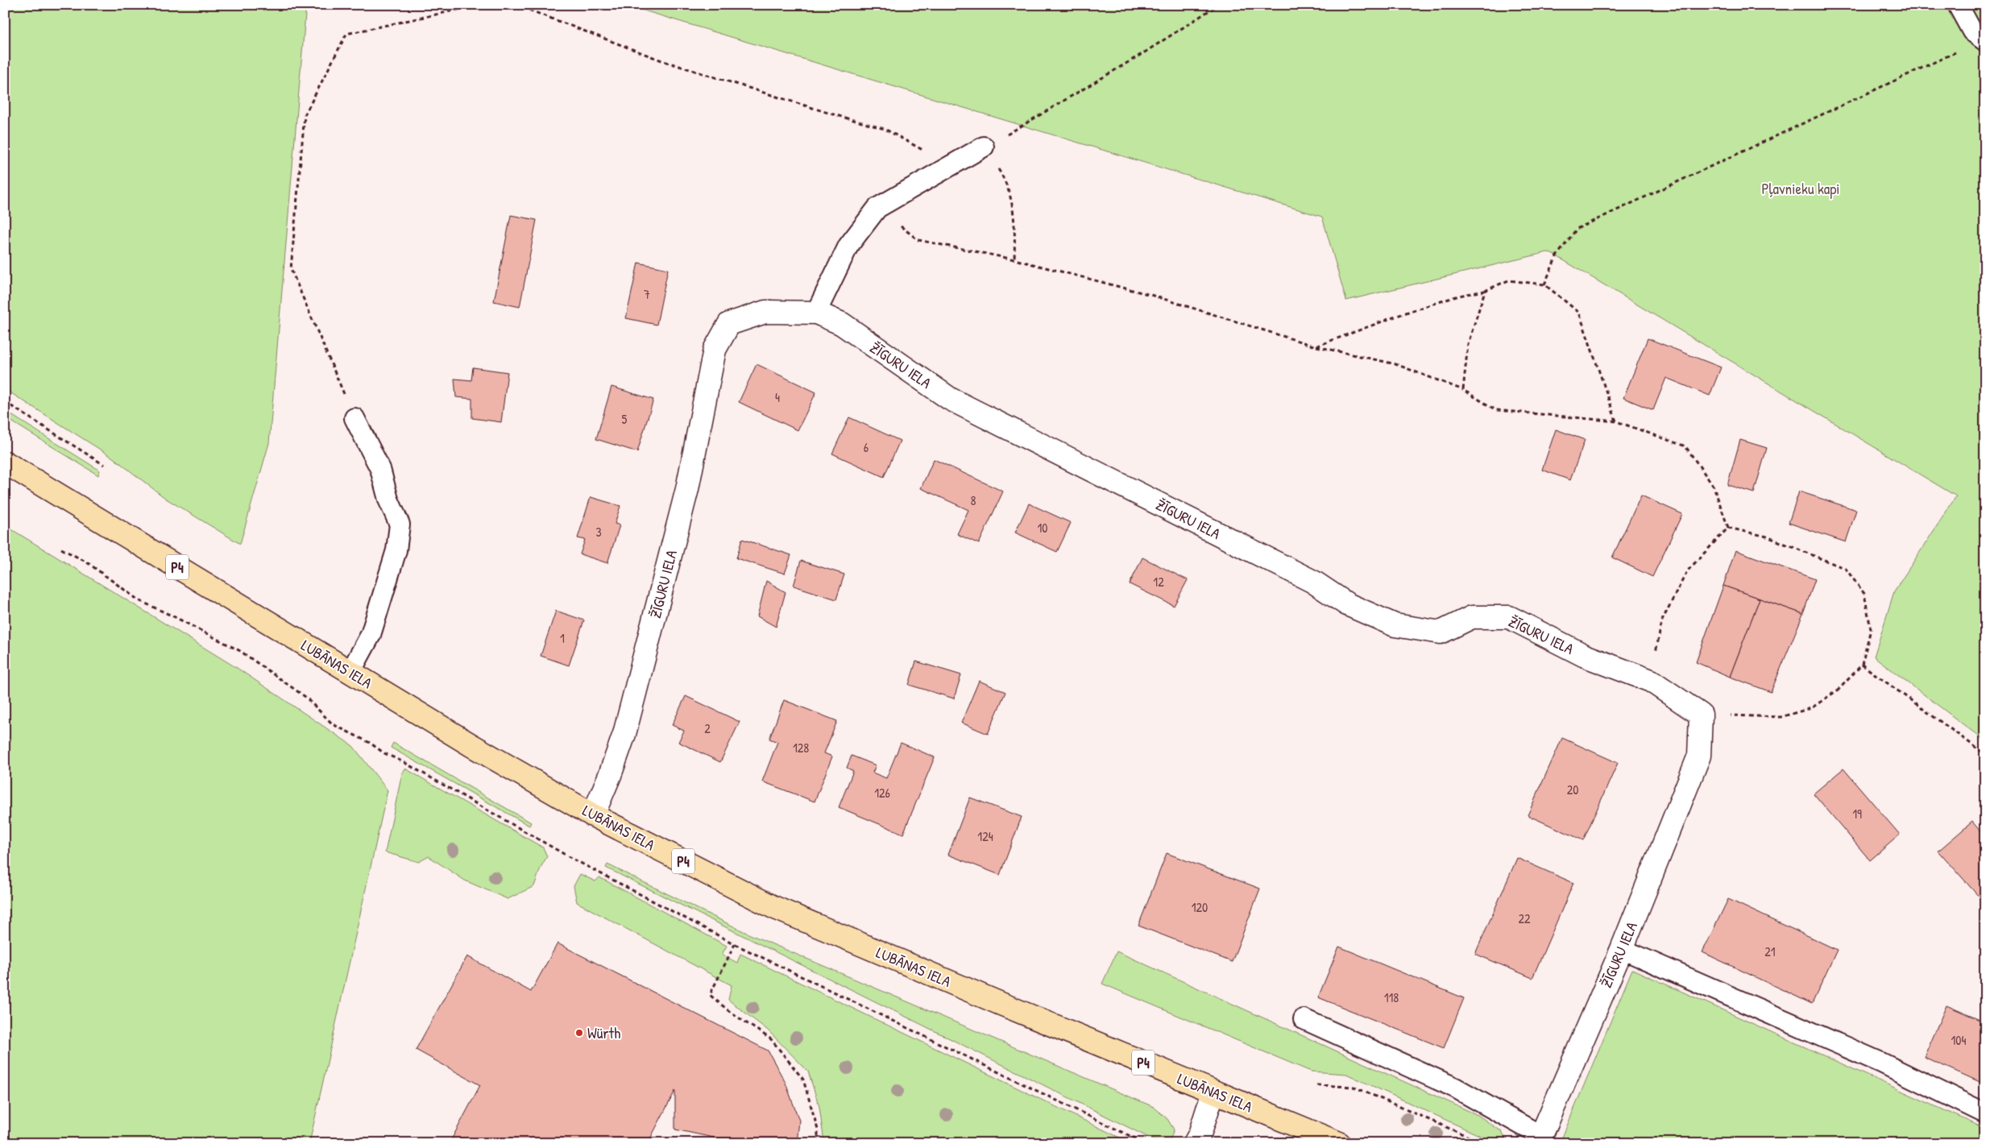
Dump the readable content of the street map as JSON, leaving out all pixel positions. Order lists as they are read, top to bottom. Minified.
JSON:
{"streets":{"main road":["P4","LUBĀNAS IELA"],"street":["ŽĪGURU IELA"]},"crossings":[["ŽĪGURU IELA","LUBĀNAS IELA"]],"parks":["Pļavnieku kapi"],"places":["Würth"],"house_numbers":["7","4","5","6","8","10","3","12","1","2","128","20","126","19","124","120","22","21","118","104"]}
